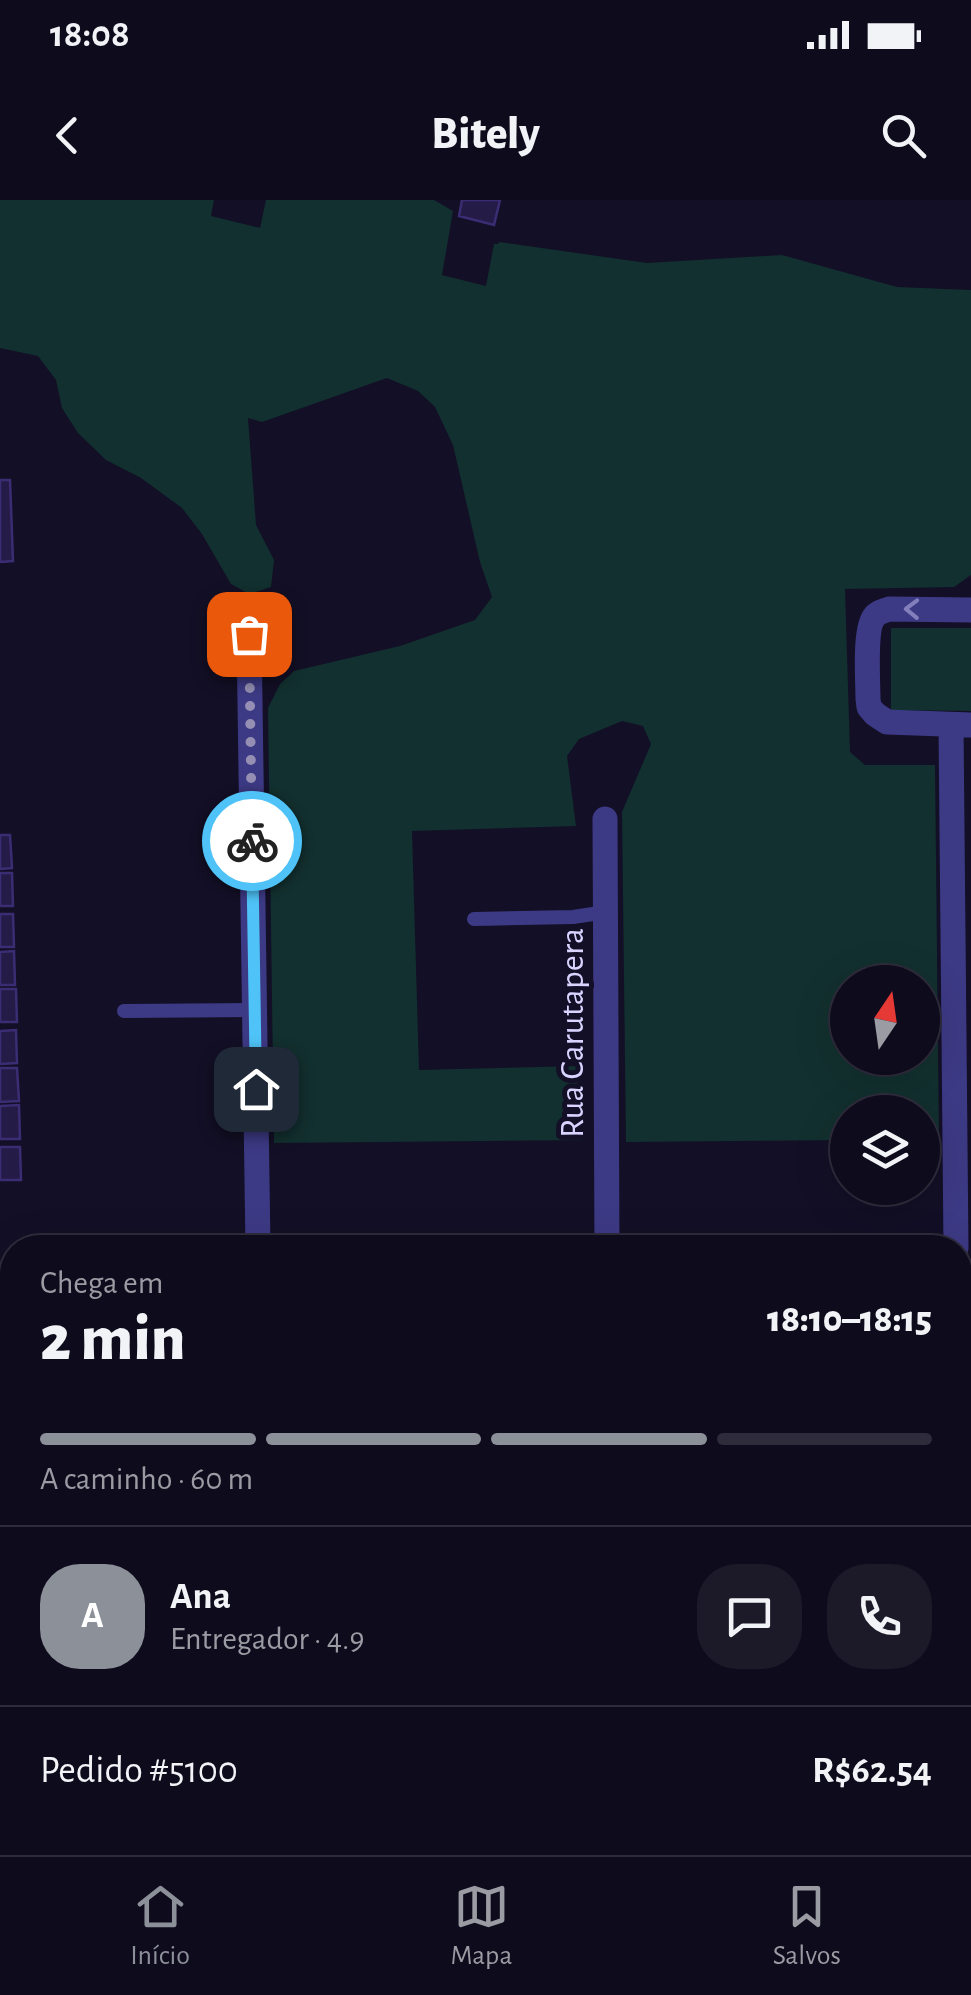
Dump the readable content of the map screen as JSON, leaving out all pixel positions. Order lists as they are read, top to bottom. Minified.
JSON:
{"streets":{"street":["Rua Carutapera"]},"north":"top","page":{"status":"18:08","header":"Bitely","heading":["2 min","Chega em","18:10–18:15"],"panel":["Ana","Entregador · 4.9","Pedido #5100","R$62.54"],"bar":"A caminho · 60 m","round":"A","tabs":["Início","Mapa","Salvos"]}}
